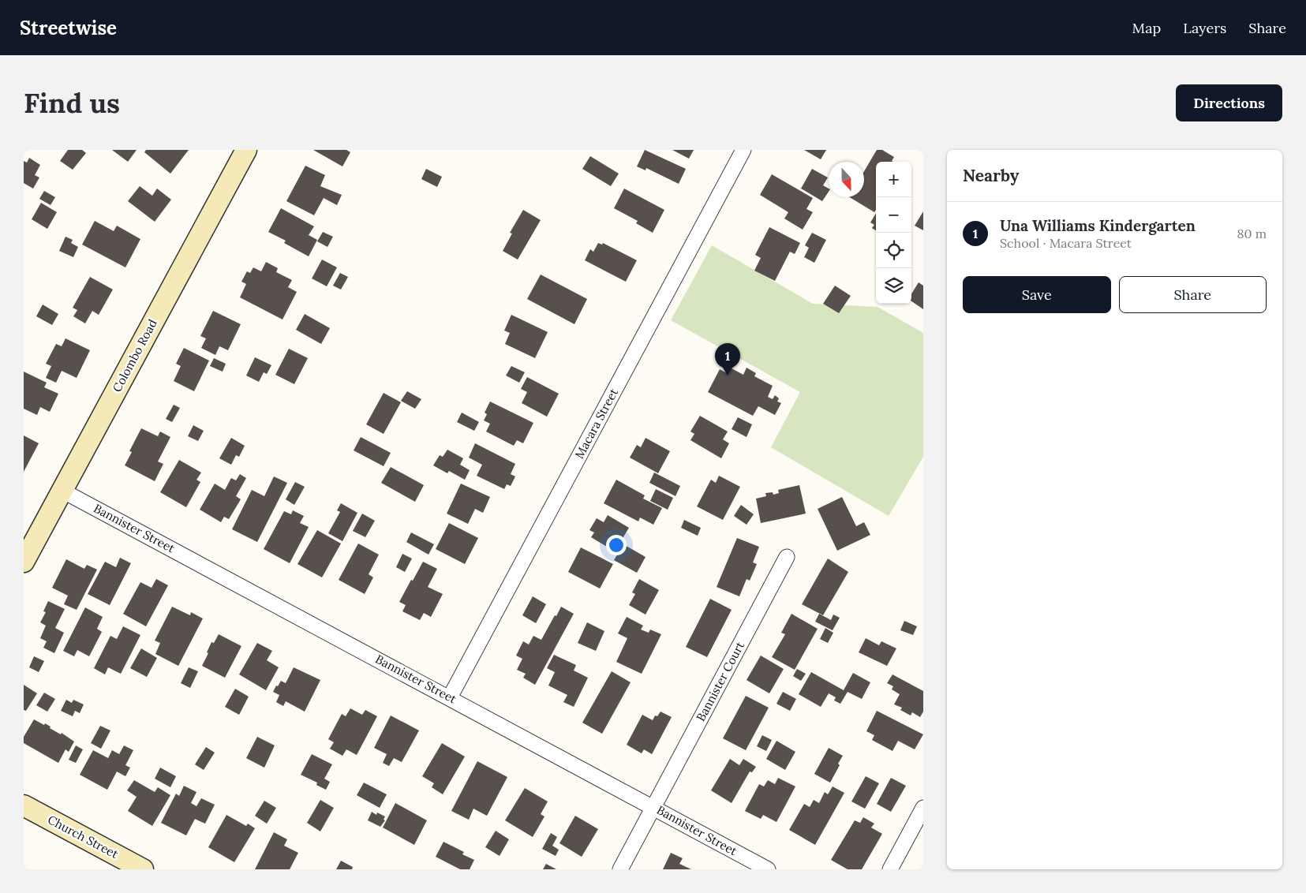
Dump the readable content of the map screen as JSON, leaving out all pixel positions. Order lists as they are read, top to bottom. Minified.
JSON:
{"streets":{"street":["Colombo Road","Macara Street","Bannister Street","Bannister Court","Church Street"]},"crossings":[["Colombo Road","Bannister Street"],["Macara Street","Bannister Street"],["Bannister Street","Bannister Court"]],"north":"bottom","page":{"header":"Streetwise","nav":["Map","Layers","Share"],"buttons":["Directions",["Save","Share"]],"title":"Find us","heading":"Nearby","map_buttons":["+","−"],"list":[{"mark":"1","name":"Una Williams Kindergarten","note":"School · Macara Street","value":"80 m"}],"pins":"1"}}
